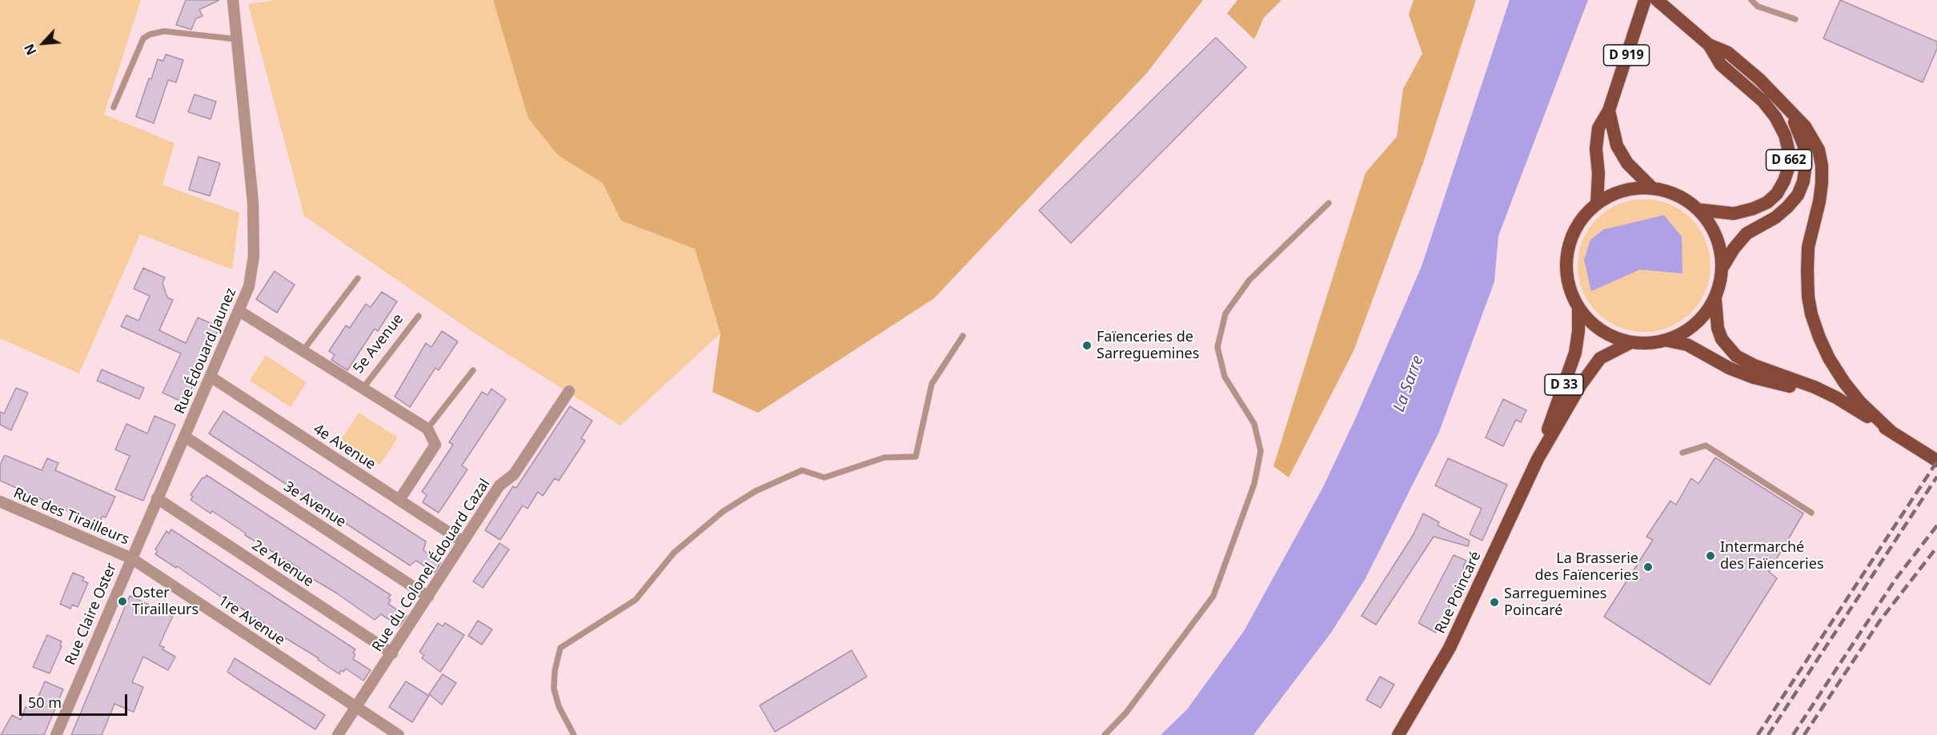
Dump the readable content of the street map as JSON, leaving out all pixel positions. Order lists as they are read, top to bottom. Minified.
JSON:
{"streets":{"main road":["D 919","D 662","D 33","Rue Poincaré"],"street":["5e Avenue","Rue Édouard Jaunez","4e Avenue","3e Avenue","Rue des Tirailleurs","2e Avenue","Rue du Colonel Édouard Cazal","Rue Claire Oster","1re Avenue"]},"crossings":[["D 919","D 662"],["D 919","Rue Poincaré"],["D 662","Rue Poincaré"],["5e Avenue","Rue Édouard Jaunez"],["Rue Édouard Jaunez","4e Avenue"],["Rue Édouard Jaunez","3e Avenue"],["Rue Édouard Jaunez","Rue des Tirailleurs"],["Rue Édouard Jaunez","2e Avenue"],["Rue Édouard Jaunez","Rue Claire Oster"],["Rue Édouard Jaunez","1re Avenue"],["4e Avenue","Rue du Colonel Édouard Cazal"],["3e Avenue","Rue du Colonel Édouard Cazal"],["Rue des Tirailleurs","Rue Claire Oster"],["Rue des Tirailleurs","1re Avenue"],["2e Avenue","Rue du Colonel Édouard Cazal"],["Rue du Colonel Édouard Cazal","1re Avenue"],["Rue Claire Oster","1re Avenue"]],"water":["La Sarre"],"places":["Faïenceries de Sarreguemines","Intermarché des Faïenceries","La Brasserie des Faïenceries","Oster Tirailleurs","Sarreguemines Poincaré"],"scale_bar":"50 m","north":"bottom left"}
